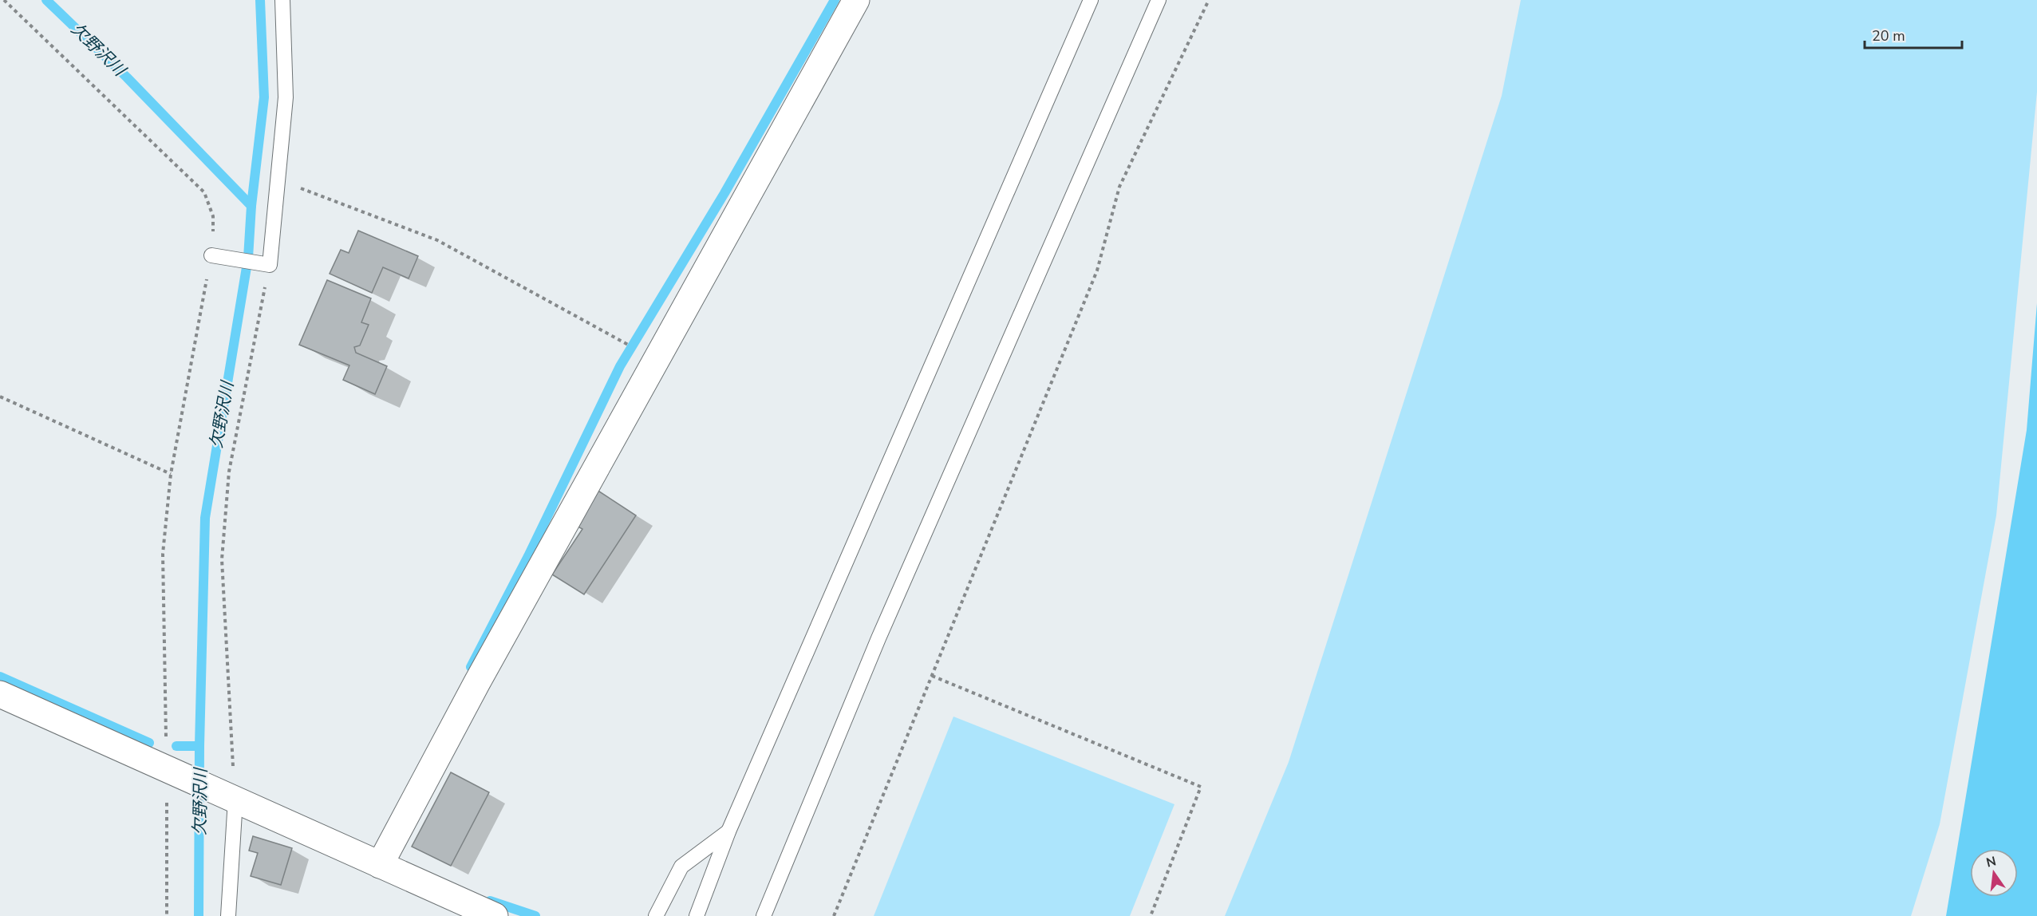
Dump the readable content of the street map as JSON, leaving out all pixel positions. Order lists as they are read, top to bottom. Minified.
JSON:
{"water":["欠野沢川"],"scale_bar":"20 m","north":"top"}
